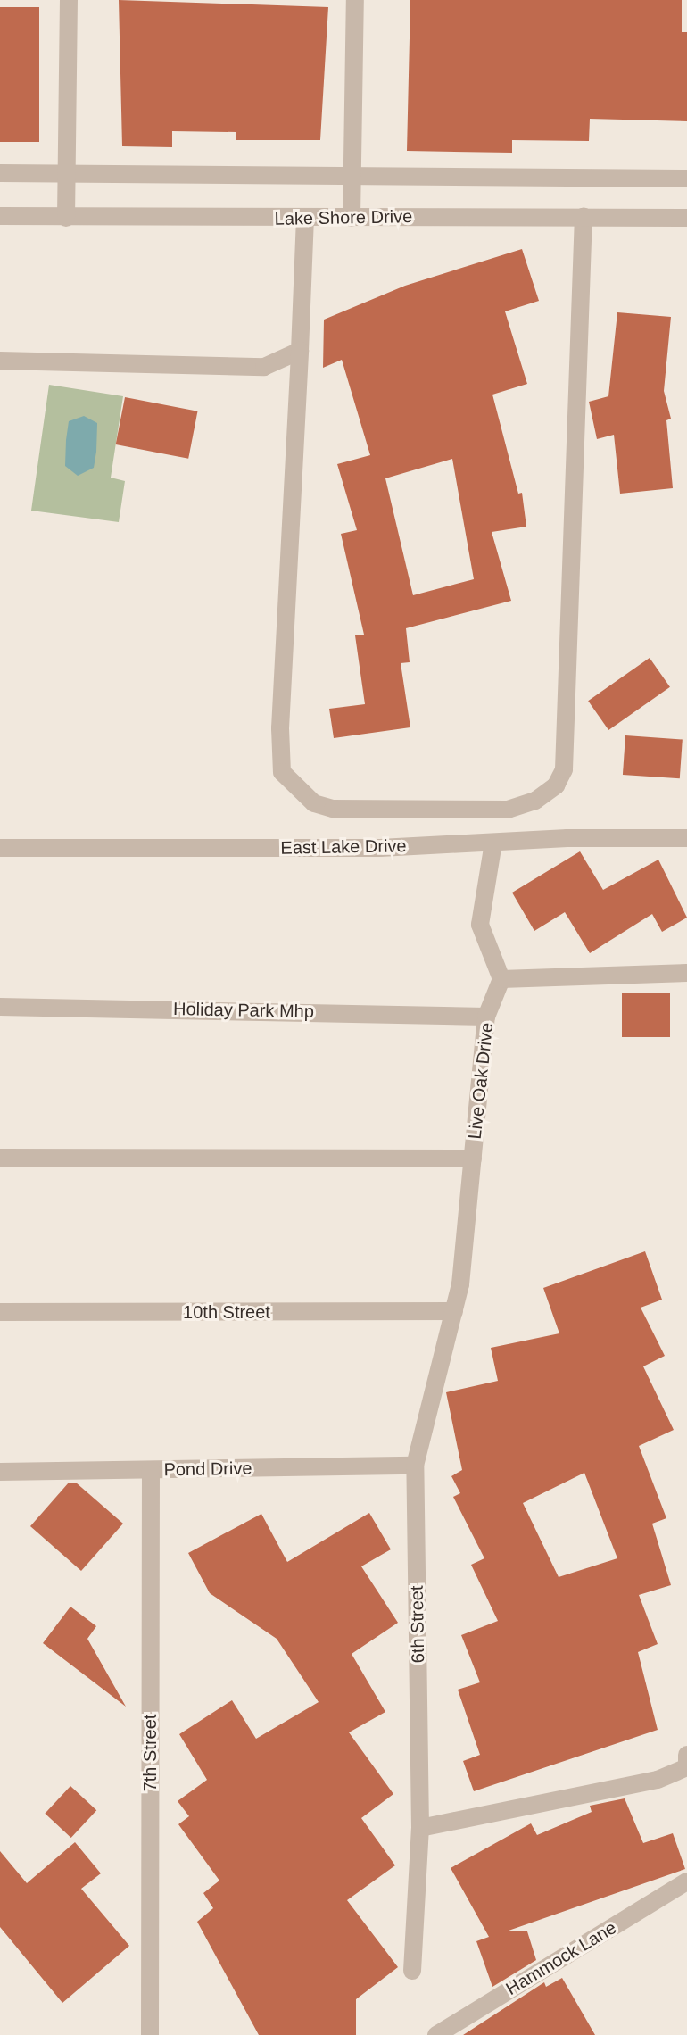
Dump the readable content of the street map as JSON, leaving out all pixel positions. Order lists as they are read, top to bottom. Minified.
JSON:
{"streets":{"street":["Lake Shore Drive","East Lake Drive","Holiday Park Mhp","Live Oak Drive","10th Street","Pond Drive","6th Street","7th Street","Hammock Lane"]},"crossings":[["Holiday Park Mhp","Live Oak Drive"],["Live Oak Drive","6th Street"],["10th Street","6th Street"],["Pond Drive","6th Street"],["Pond Drive","7th Street"]]}
